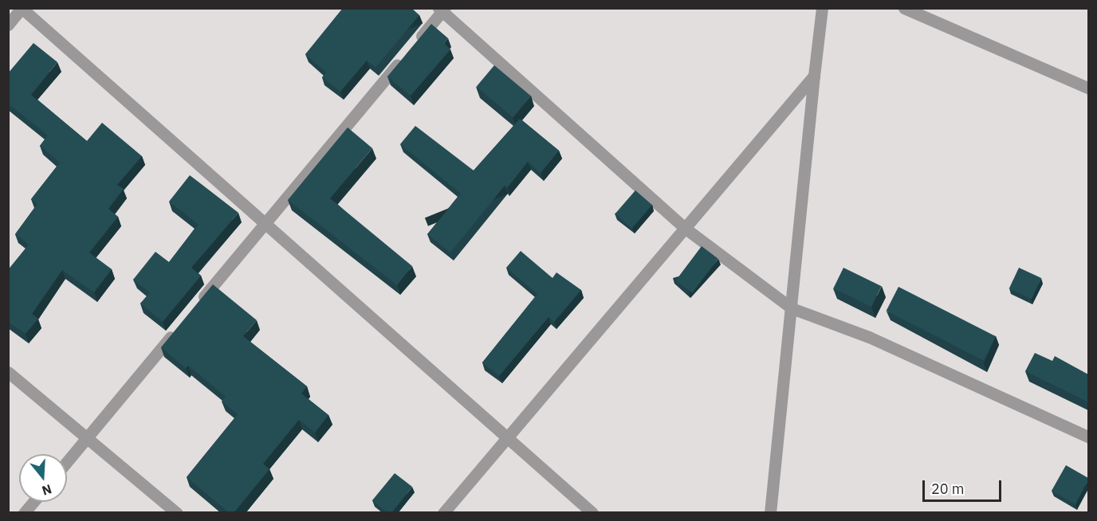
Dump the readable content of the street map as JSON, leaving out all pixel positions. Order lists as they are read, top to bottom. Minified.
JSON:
{"scale_bar":"20 m","north":"bottom"}
